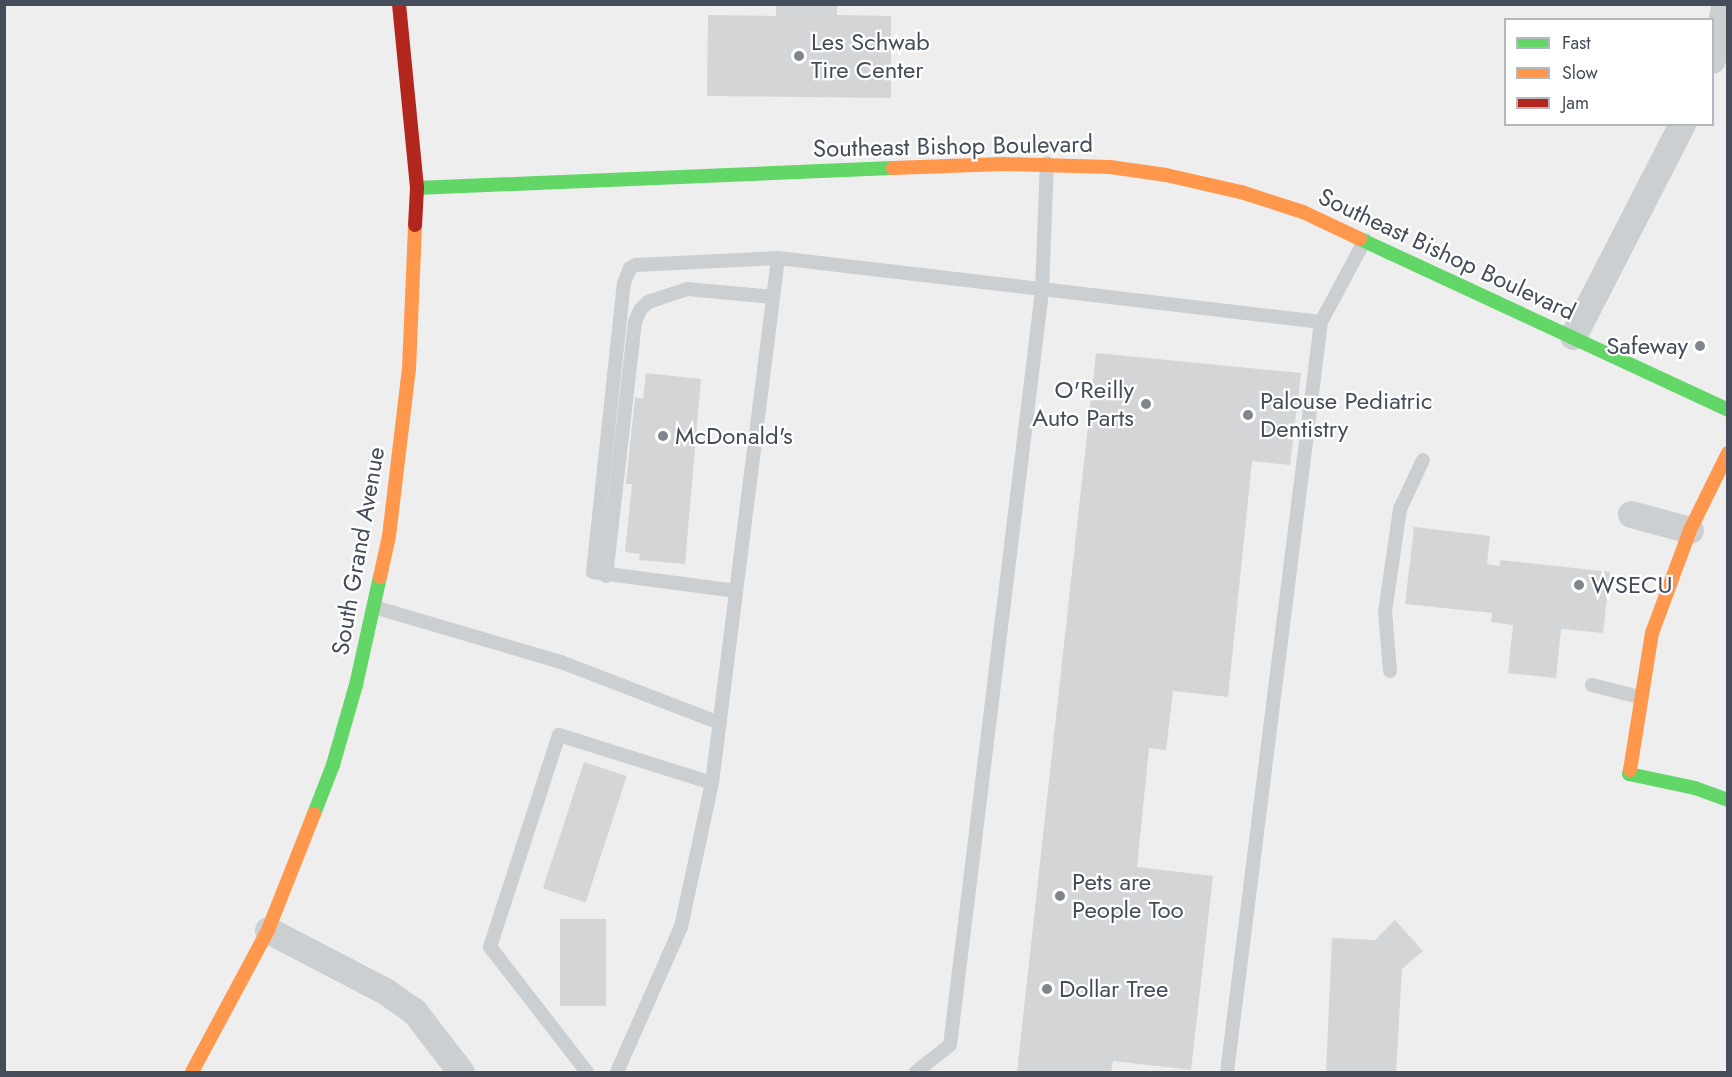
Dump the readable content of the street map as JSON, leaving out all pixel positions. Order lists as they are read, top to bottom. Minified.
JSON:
{"streets":{"street":["Southeast Bishop Boulevard","South Grand Avenue"]},"crossings":[["Southeast Bishop Boulevard","South Grand Avenue"]],"places":["Les Schwab Tire Center","Safeway","O'Reilly Auto Parts","Palouse Pediatric Dentistry","McDonald's","WSECU","Pets are People Too","Dollar Tree"],"legend":["Fast","Slow","Jam"]}
